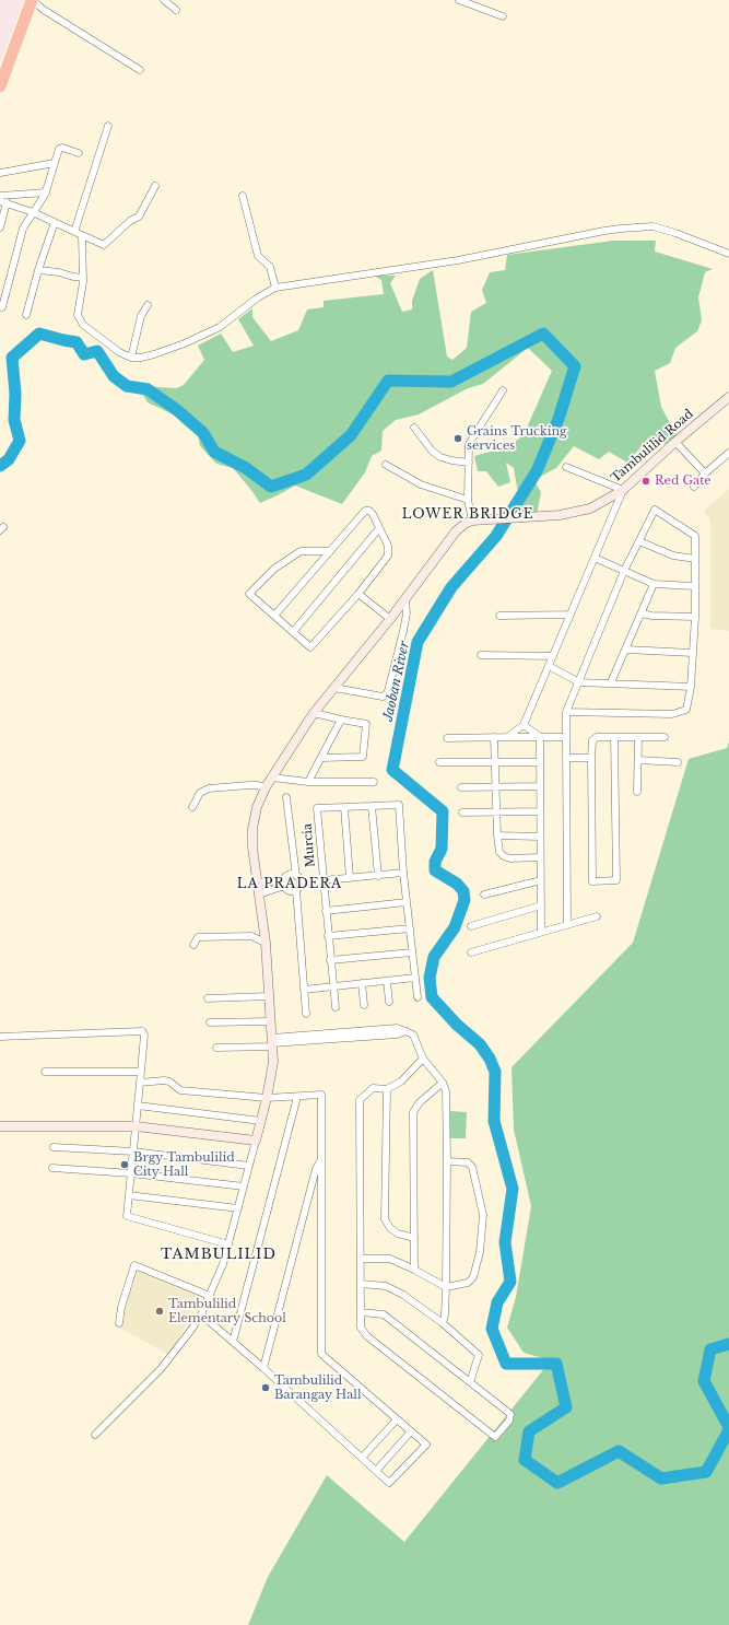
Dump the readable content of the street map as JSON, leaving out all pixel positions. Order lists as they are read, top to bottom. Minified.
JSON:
{"streets":{"street":["Tambulilid Road","Murcia"]},"districts":["LOWER BRIDGE","LA PRADERA","TAMBULILID"],"water":["Jaoban River"],"places":["Grains Trucking services","Red Gate","Brgy Tambulilid City Hall","Tambulilid Elementary School","Tambulilid Barangay Hall"]}
